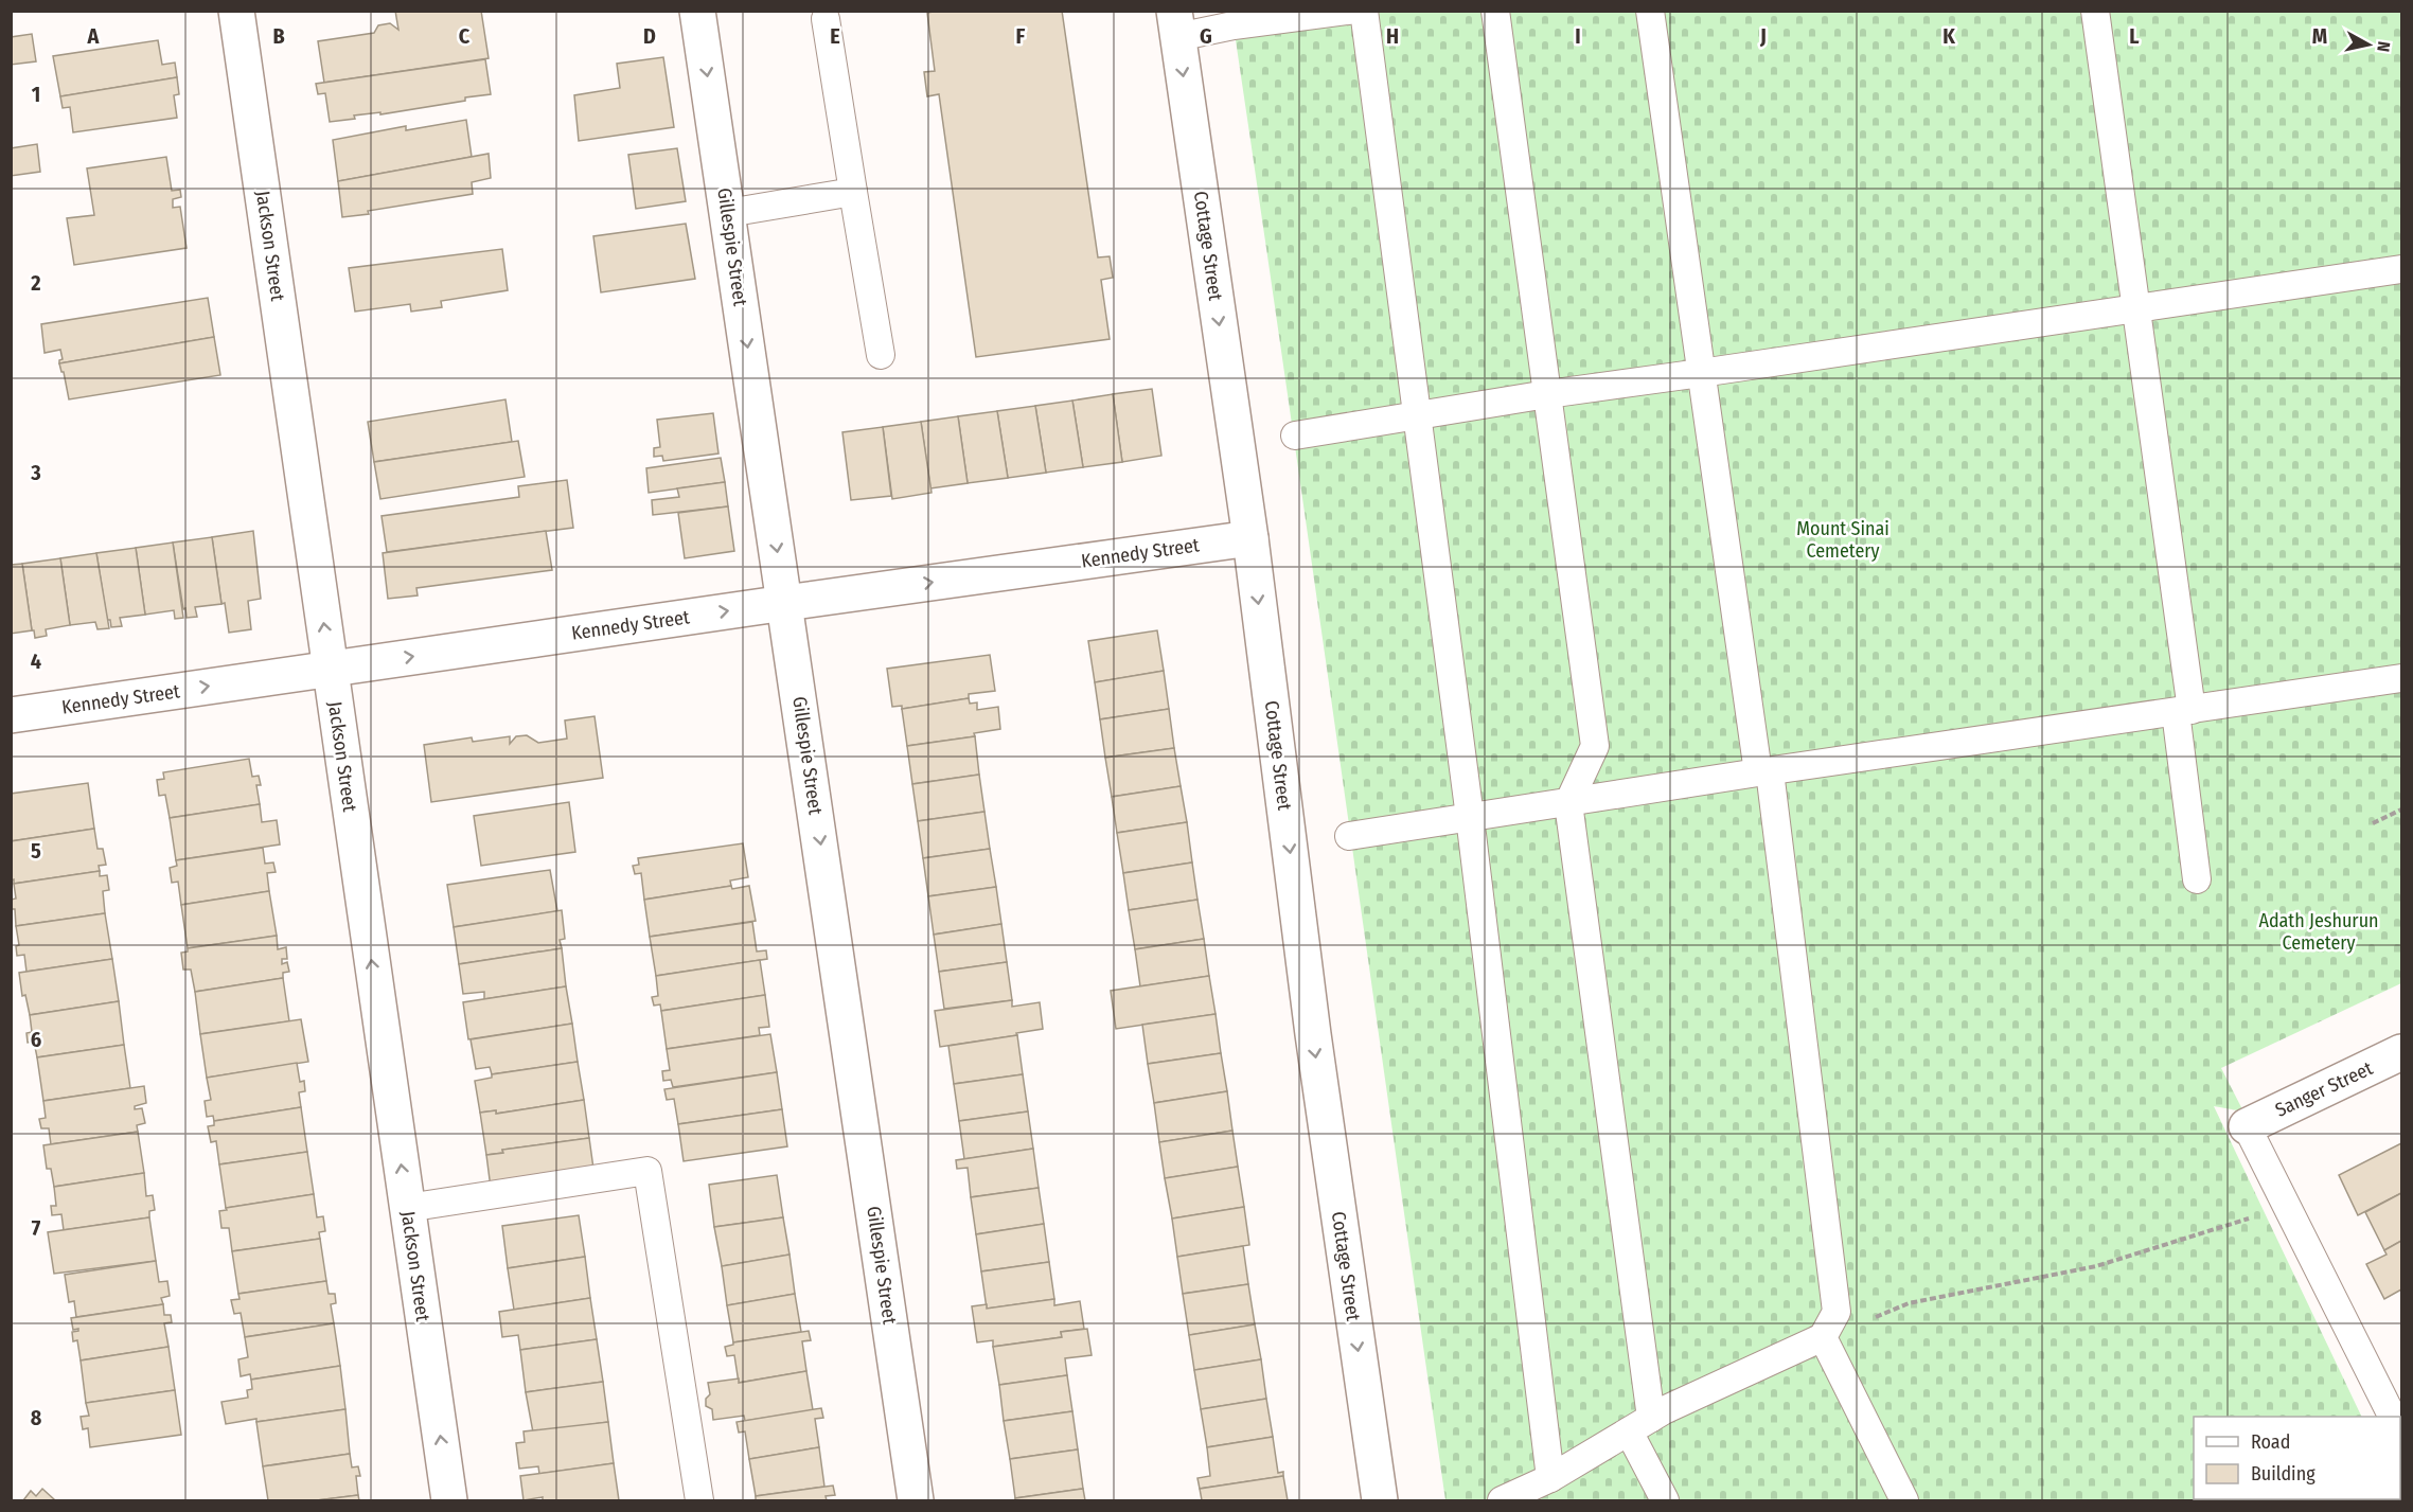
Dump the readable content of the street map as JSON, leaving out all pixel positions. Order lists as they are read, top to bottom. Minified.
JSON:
{"streets":{"street":["Jackson Street","Cottage Street","Gillespie Street","Kennedy Street","Sanger Street"]},"crossings":[["Jackson Street","Kennedy Street"],["Cottage Street","Kennedy Street"],["Gillespie Street","Kennedy Street"]],"one_way":["Jackson Street","Cottage Street","Gillespie Street","Kennedy Street"],"parks":["Mount Sinai Cemetery","Adath Jeshurun Cemetery"],"legend":["Road","Building"],"north":"right","grid":{"columns":["A","B","C","D","E","F","G","H","I","J","K","L","M"],"rows":["1","2","3","4","5","6","7","8"]}}
